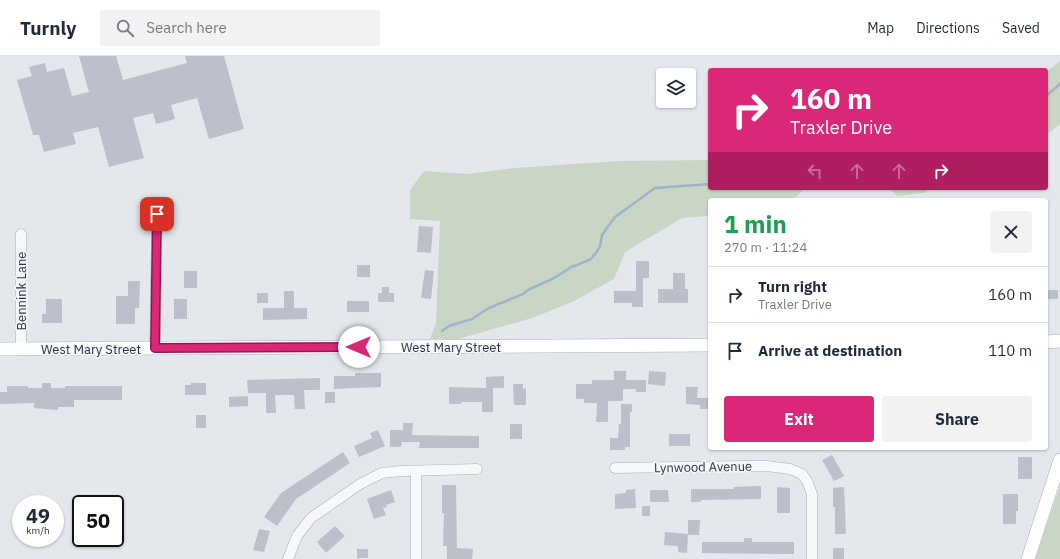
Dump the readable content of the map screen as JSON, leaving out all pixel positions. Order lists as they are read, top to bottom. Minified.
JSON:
{"streets":{"main road":["West Mary Street"],"street":["Bennink Lane","Lynwood Avenue"]},"crossings":[["Bennink Lane","West Mary Street"]],"page":{"header":"Turnly","search":"Search here","nav":["Map","Directions","Saved"],"turn":["160 m","Traxler Drive"],"heading":["1 min","270 m · 11:24"],"list":[{"name":"Turn right","note":"Traxler Drive","value":"160 m"},{"name":"Arrive at destination","value":"110 m"}],"buttons":["Exit","Share"],"speed":"49 km/h","limit":"50"}}
